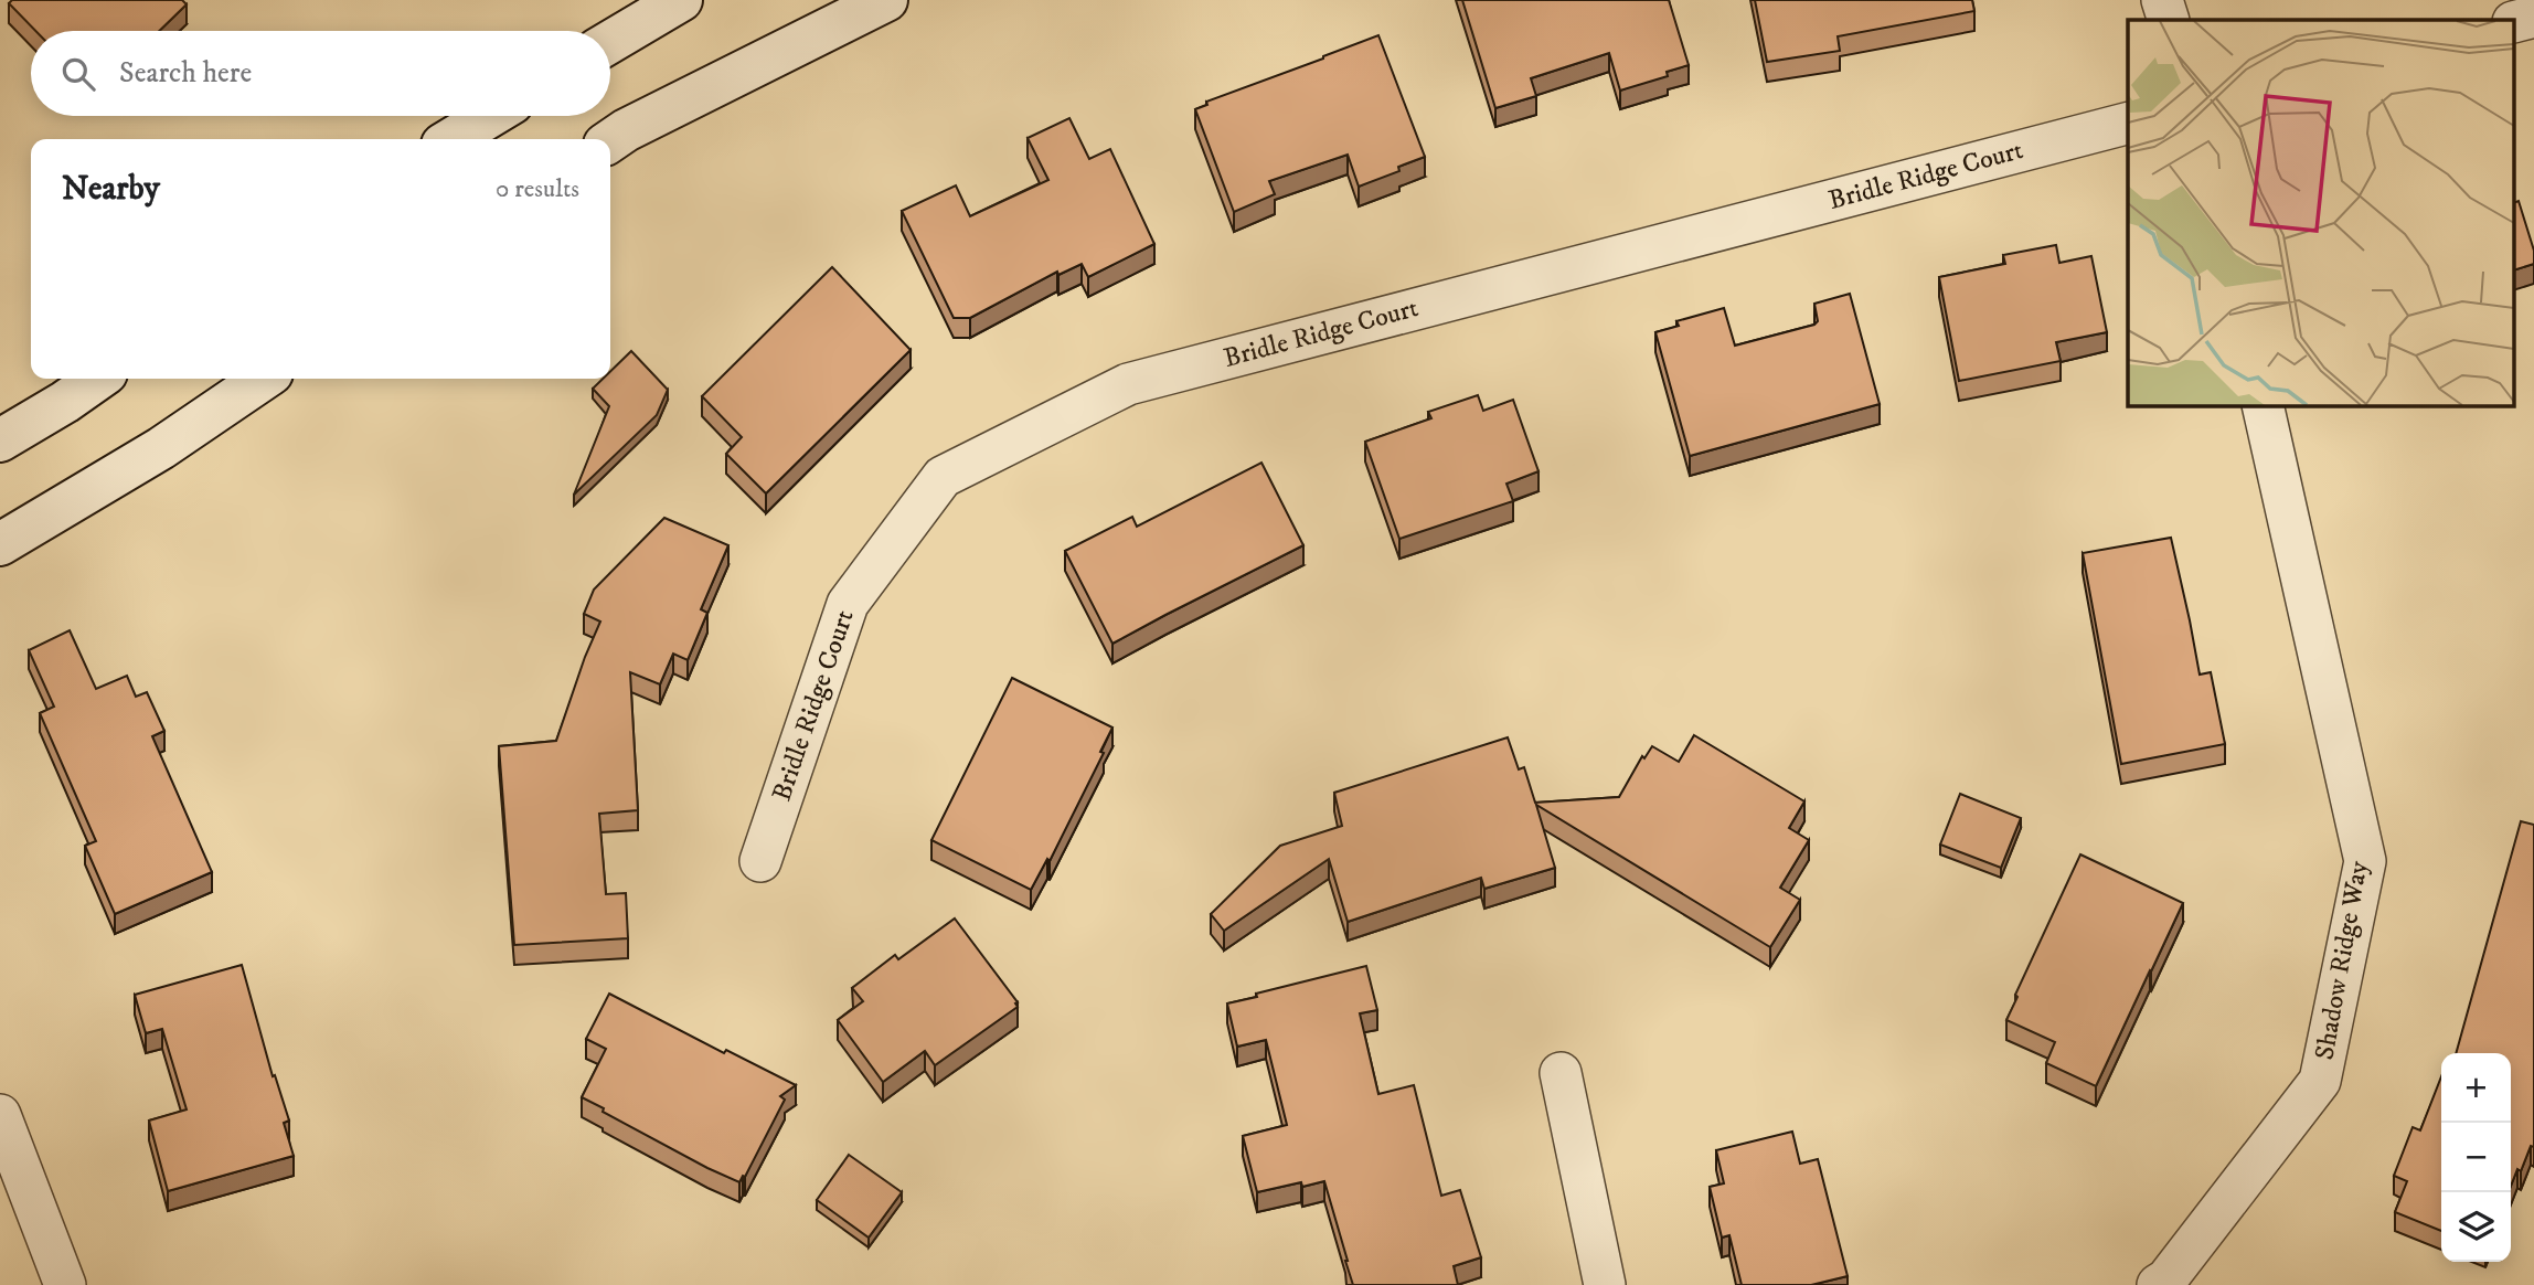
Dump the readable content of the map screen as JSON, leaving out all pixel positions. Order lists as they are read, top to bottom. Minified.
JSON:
{"streets":{"street":["Bridle Ridge Court","Shadow Ridge Way"]},"page":{"search":"Search here","heading":["Nearby","0 results"],"map_buttons":["+","−"]}}
